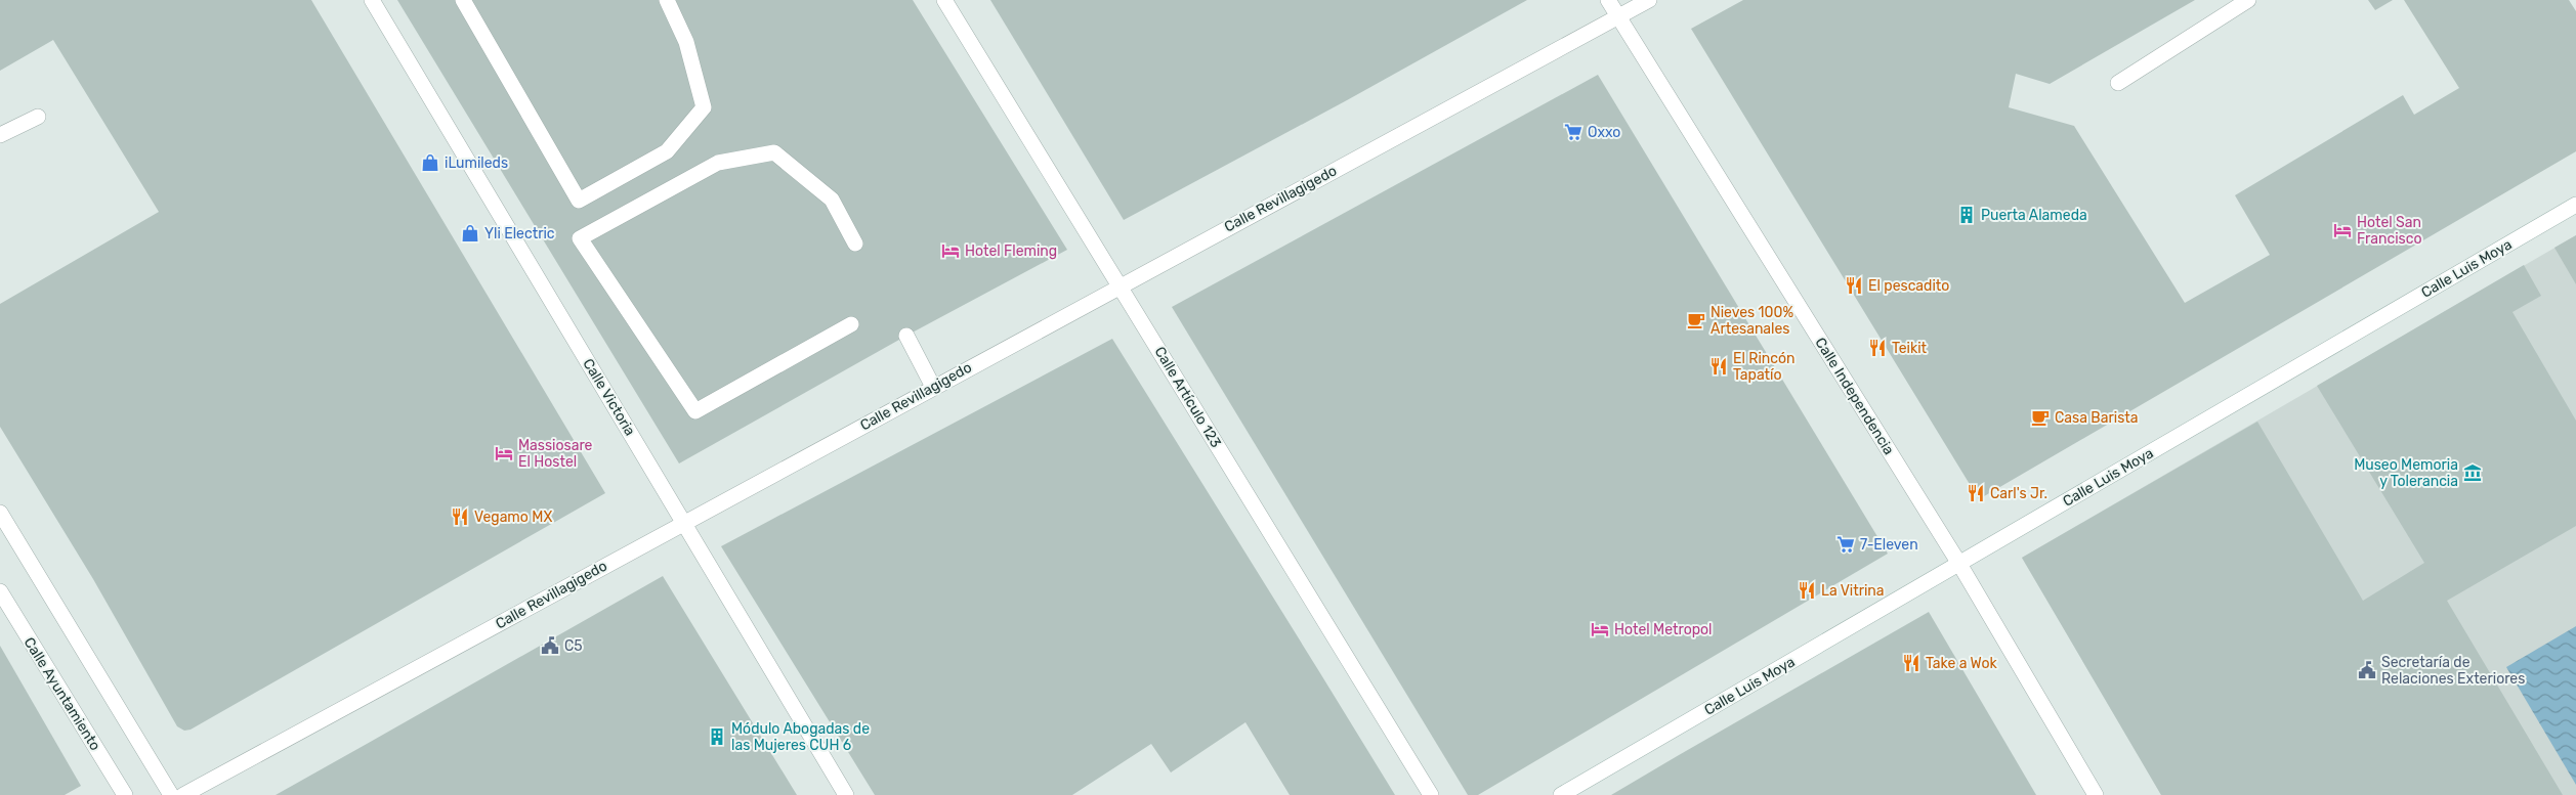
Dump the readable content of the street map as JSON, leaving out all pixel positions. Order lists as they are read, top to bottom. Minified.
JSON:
{"streets":{"street":["Calle Revillagigedo","Calle Luis Moya","Calle Independencia","Calle Victoria","Calle Artículo 123","Calle Ayuntamiento"]},"crossings":[["Calle Revillagigedo","Calle Independencia"],["Calle Revillagigedo","Calle Victoria"],["Calle Revillagigedo","Calle Artículo 123"],["Calle Luis Moya","Calle Independencia"]],"places":{"supermarket":["Oxxo","7-Eleven"],"shop":["iLumileds","Yli Electric"],"building":["Puerta Alameda","Módulo Abogadas de las Mujeres CUH 6"],"hotel":["Hotel San Francisco","Hotel Fleming","Massiosare El Hostel","Hotel Metropol"],"restaurant":["El pescadito","Teikit","El Rincón Tapatío","Carl's Jr.","Vegamo MX","La Vitrina","Take a Wok"],"cafe":["Nieves 100% Artesanales","Casa Barista"],"museum":["Museo Memoria y Tolerancia"],"public building":["C5","Secretaría de Relaciones Exteriores"]}}
